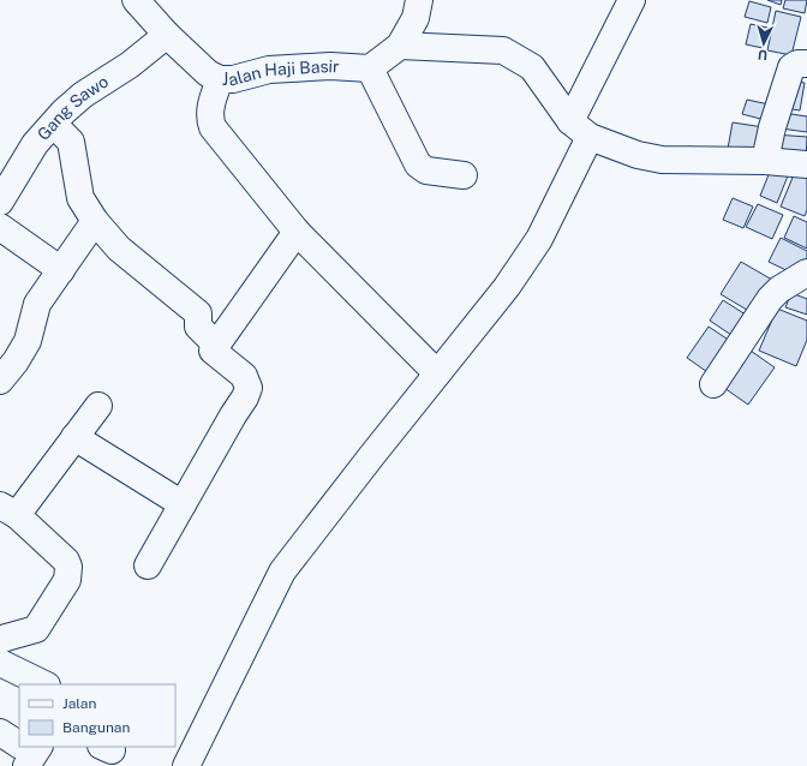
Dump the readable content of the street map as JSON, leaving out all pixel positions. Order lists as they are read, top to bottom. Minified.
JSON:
{"streets":{"street":["Jalan Haji Basir","Gang Sawo"]},"crossings":[["Jalan Haji Basir","Gang Sawo"]],"legend":["Jalan","Bangunan"],"north":"bottom"}
